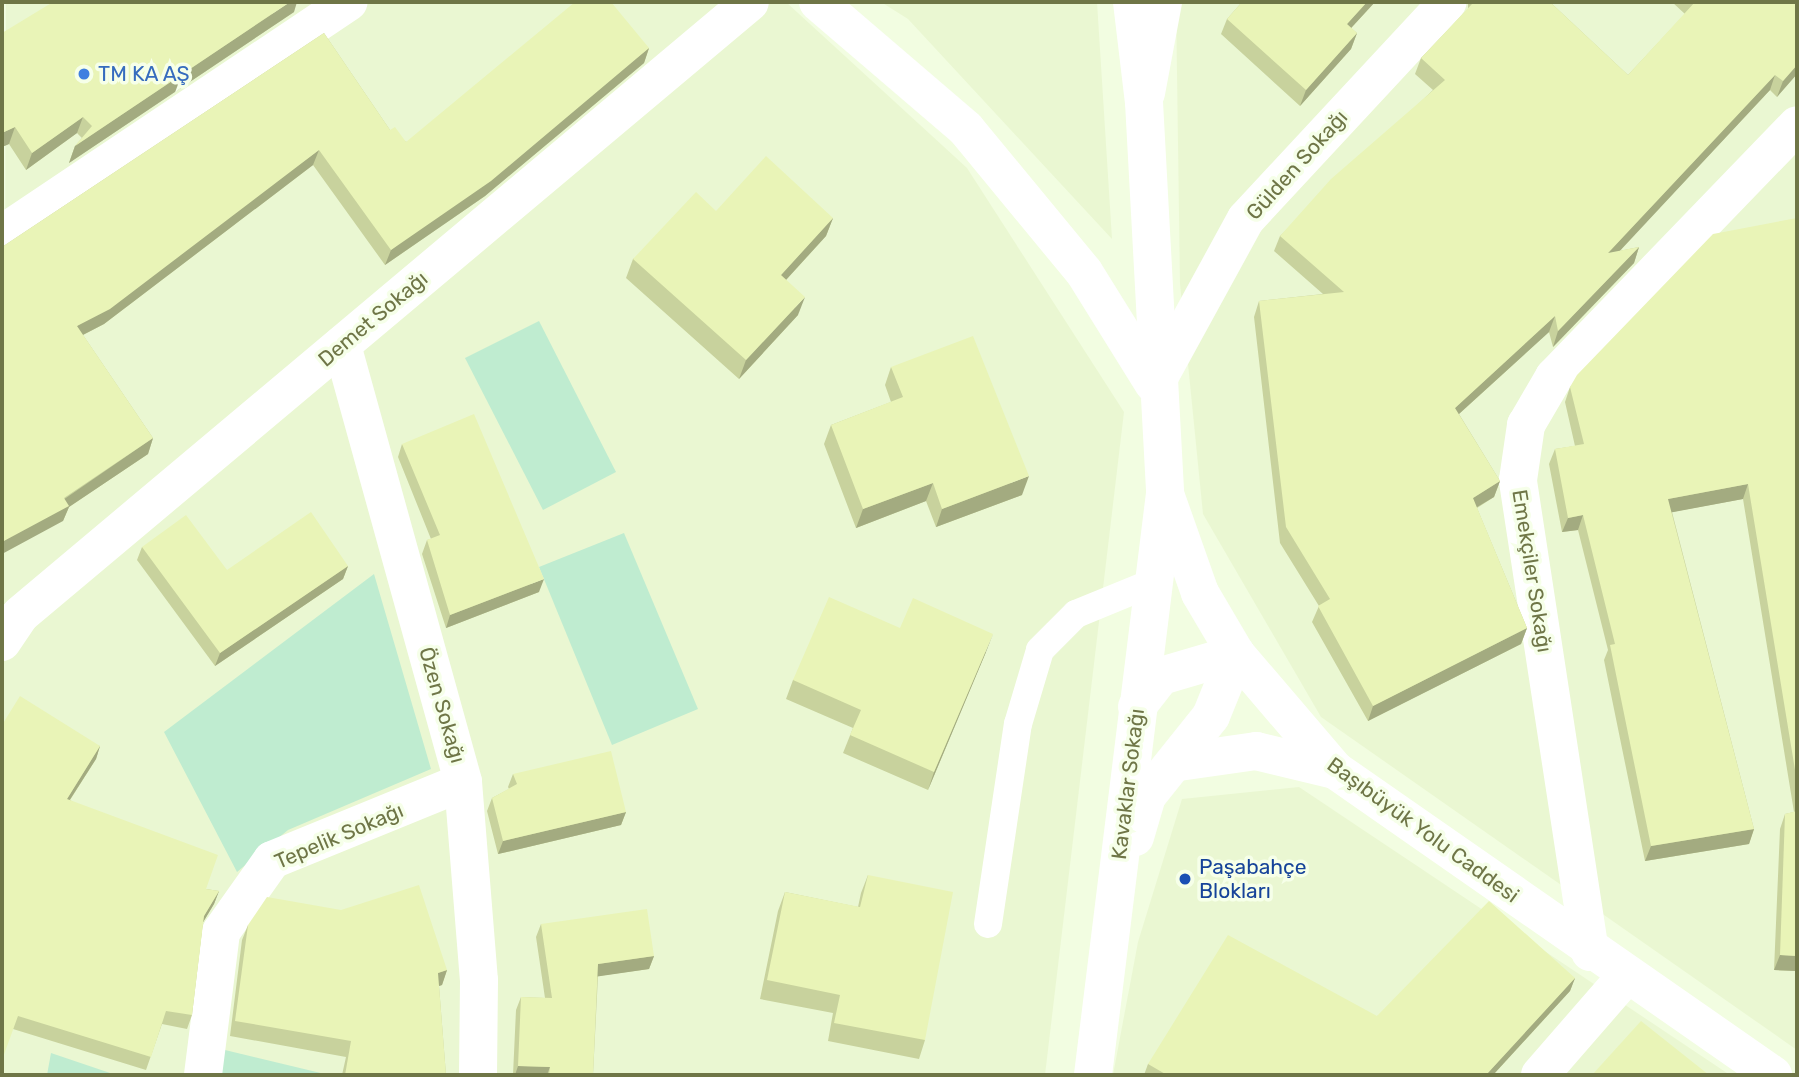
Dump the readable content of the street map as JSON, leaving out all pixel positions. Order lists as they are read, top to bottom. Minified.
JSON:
{"streets":{"street":["Gülden Sokağı","Demet Sokağı","Emekçiler Sokağı","Özen Sokağı","Kavaklar Sokağı","Başıbüyük Yolu Caddesi","Tepelik Sokağı"]},"crossings":[["Gülden Sokağı","Başıbüyük Yolu Caddesi"],["Demet Sokağı","Özen Sokağı"],["Emekçiler Sokağı","Başıbüyük Yolu Caddesi"],["Özen Sokağı","Tepelik Sokağı"],["Kavaklar Sokağı","Başıbüyük Yolu Caddesi"]],"places":["TM KA AŞ","Paşabahçe Blokları"]}
